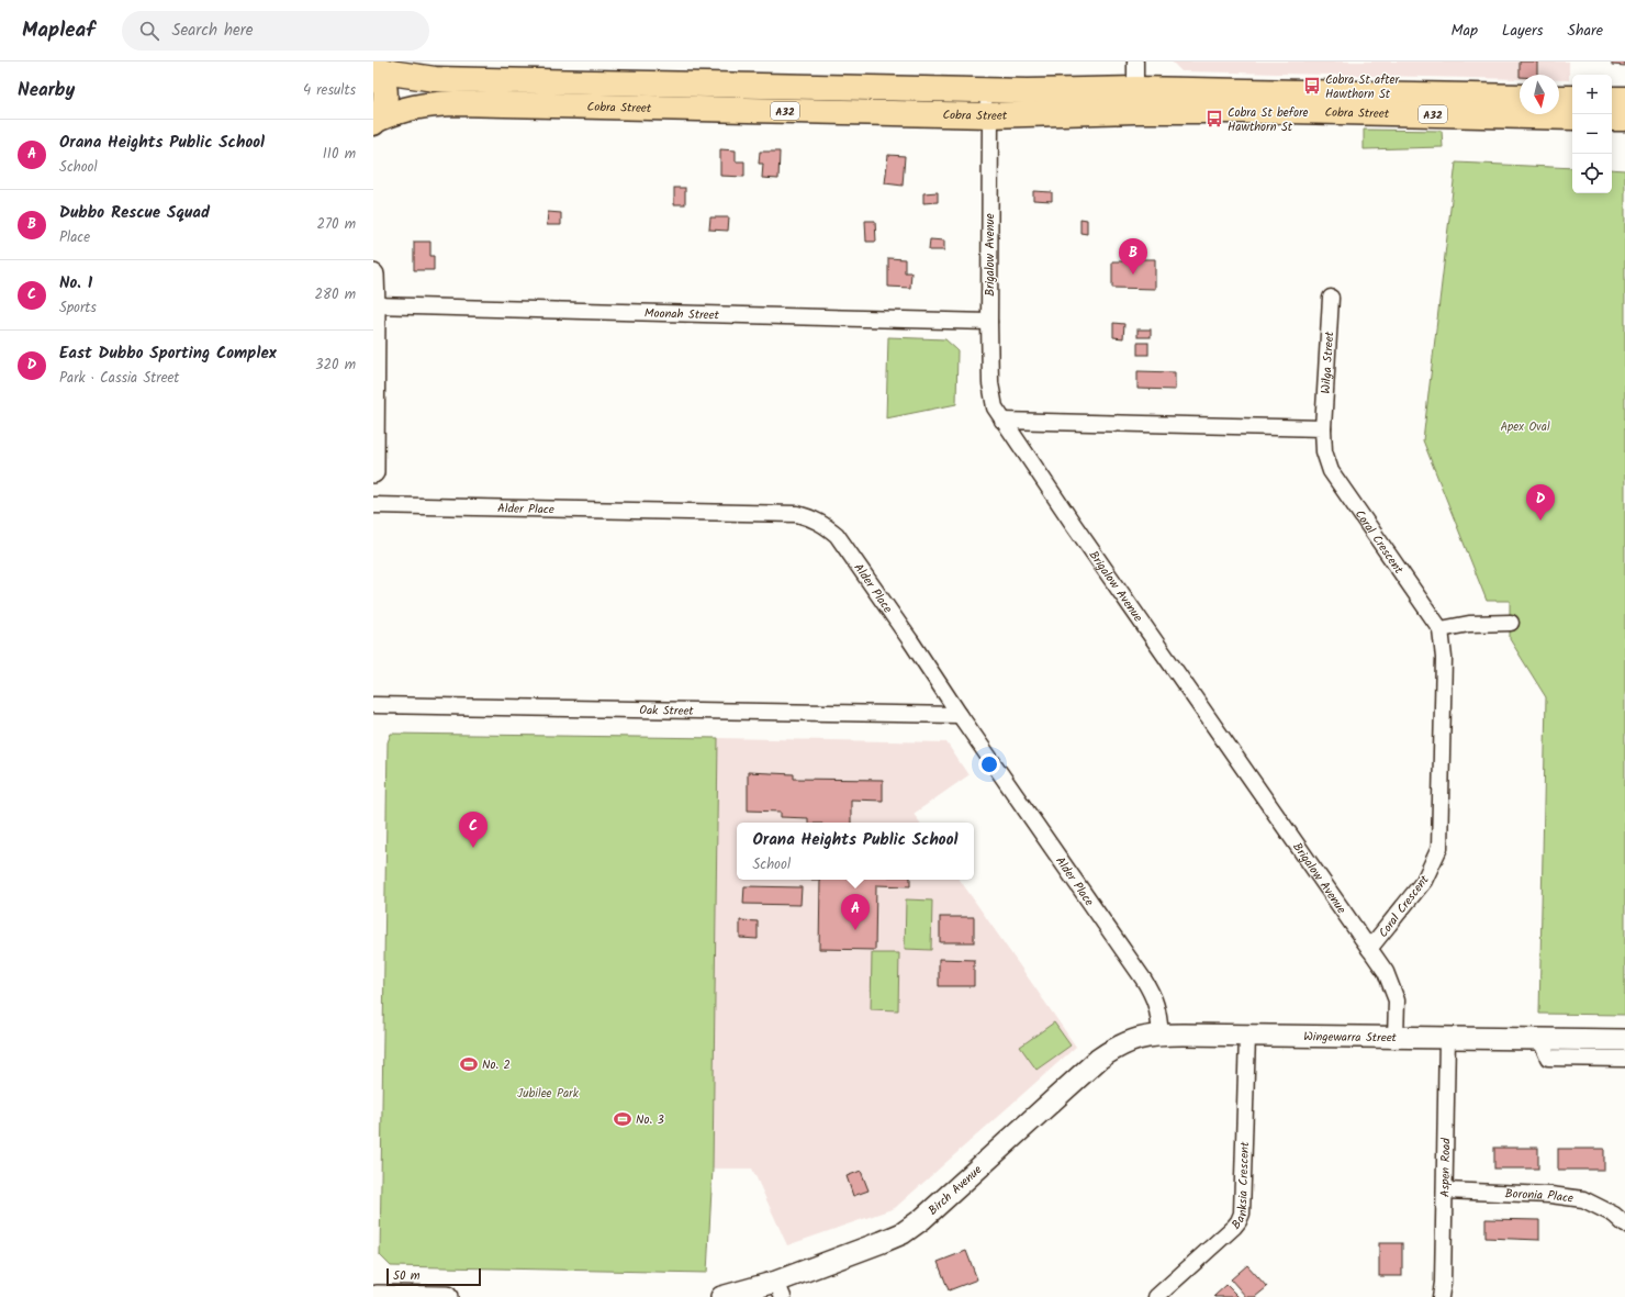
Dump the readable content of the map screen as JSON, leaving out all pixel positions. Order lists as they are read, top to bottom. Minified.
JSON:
{"streets":{"highway":["Cobra Street","A32"],"street":["Brigalow Avenue","Moonah Street","Wilga Street","Alder Place","Coral Crescent","Oak Street","Wingewarra Street","Aspen Road","Banksia Crescent","Birch Avenue","Boronia Place"]},"crossings":[["Cobra Street","A32"],["Cobra Street","Brigalow Avenue"],["Brigalow Avenue","Moonah Street"],["Brigalow Avenue","Coral Crescent"],["Brigalow Avenue","Wingewarra Street"],["Wilga Street","Coral Crescent"],["Alder Place","Oak Street"],["Alder Place","Wingewarra Street"],["Alder Place","Birch Avenue"],["Wingewarra Street","Aspen Road"],["Wingewarra Street","Banksia Crescent"],["Wingewarra Street","Birch Avenue"],["Aspen Road","Boronia Place"]],"parks":["Apex Oval","Jubilee Park"],"places":{"bus stop":["Cobra St after Hawthorn St","Cobra St before Hawthorn St"],"sports":["No. 2","No. 3"]},"scale_bar":"50 m","north":"bottom","page":{"header":"Mapleaf","search":"Search here","nav":["Map","Layers","Share"],"heading":["Nearby","4 results"],"map_buttons":["+","−"],"list":[{"mark":"A","name":"Orana Heights Public School","note":"School","value":"110 m"},{"mark":"B","name":"Dubbo Rescue Squad","note":"Place","value":"270 m"},{"mark":"C","name":"No. 1","note":"Sports","value":"280 m"},{"mark":"D","name":"East Dubbo Sporting Complex","note":"Park · Cassia Street","value":"320 m"}],"pins":["B","D","C","A"],"popup":["Orana Heights Public School","School"],"scale":"50 m"}}
